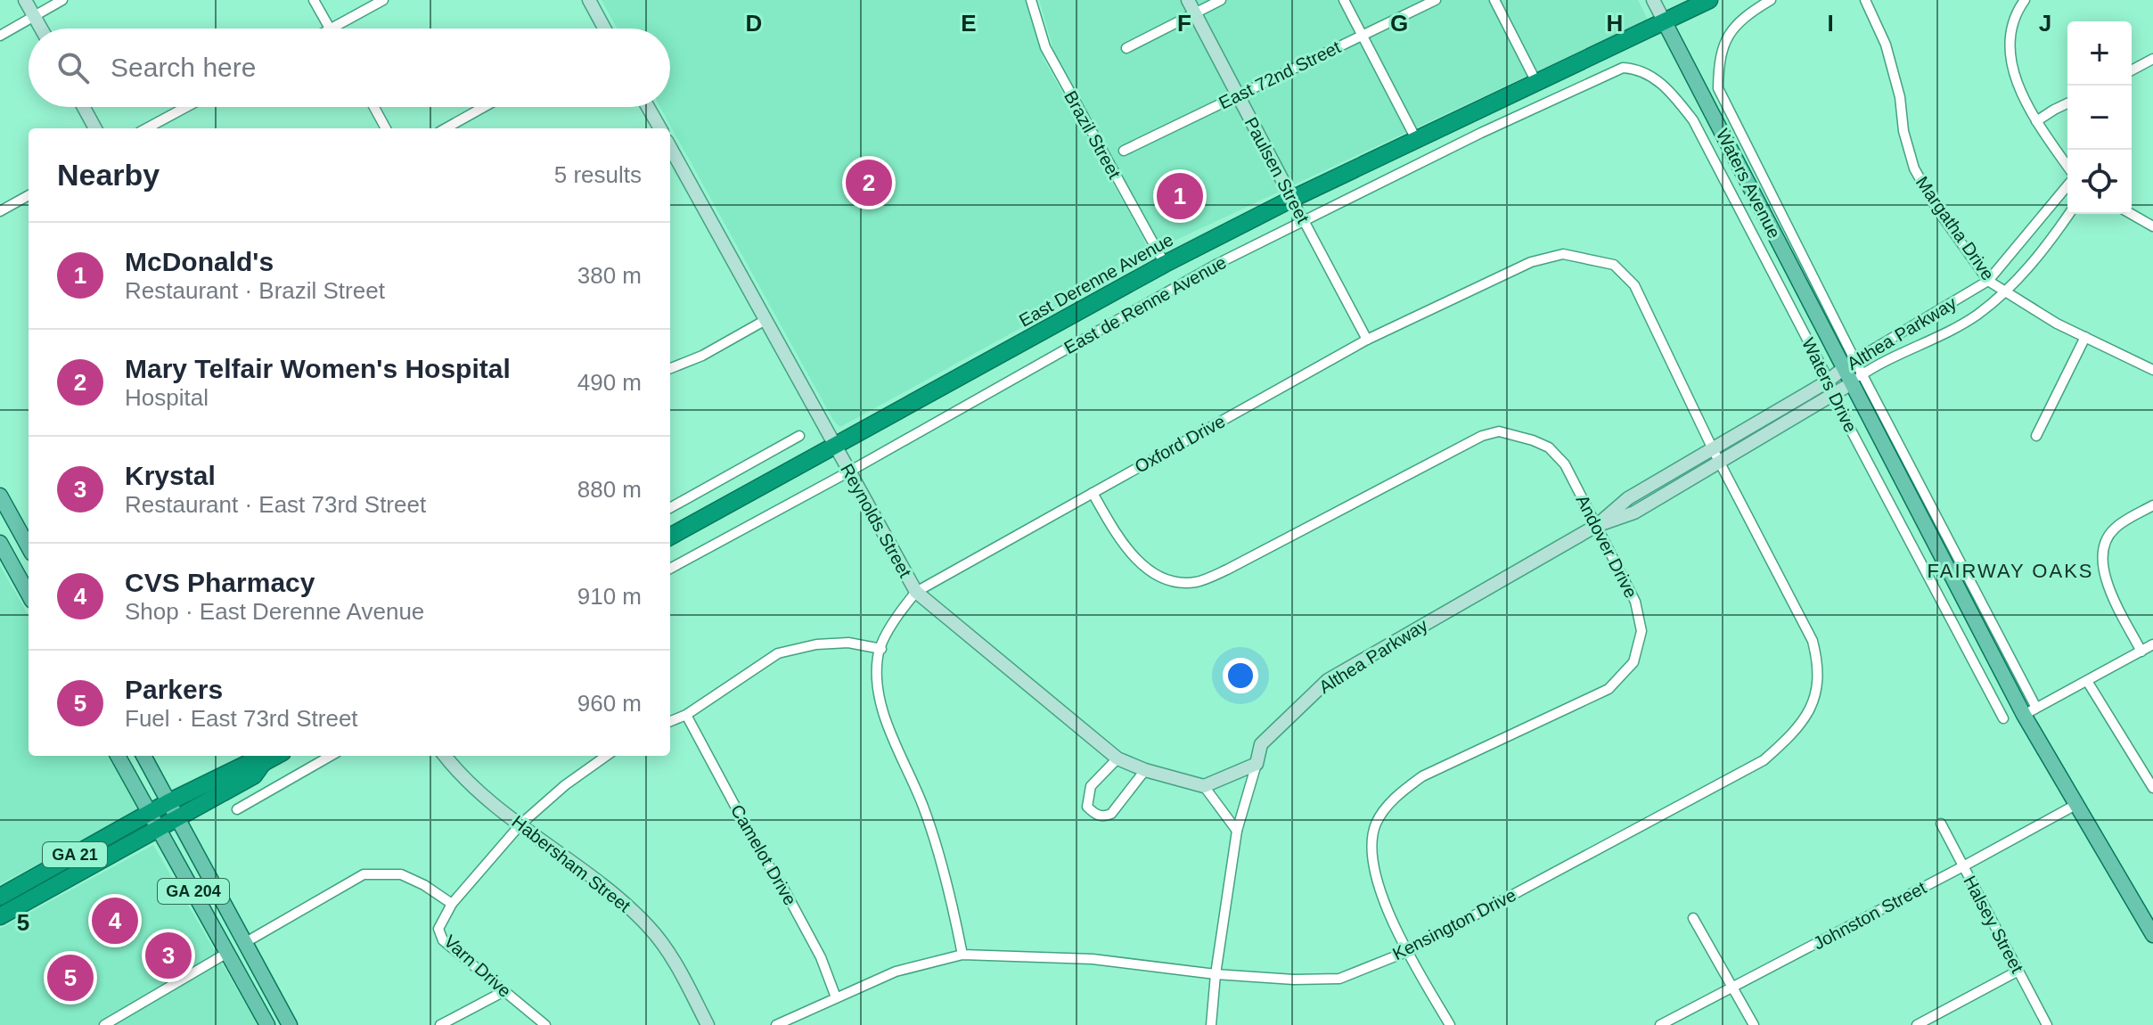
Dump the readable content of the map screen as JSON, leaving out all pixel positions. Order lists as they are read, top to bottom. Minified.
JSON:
{"streets":{"highway":["East Derenne Avenue","GA 21"],"main road":["Waters Avenue","Waters Drive","GA 204"],"street":["East 72nd Street","Brazil Street","Paulsen Street","Margatha Drive","East de Renne Avenue","Althea Parkway","Oxford Drive","Reynolds Street","Andover Drive","Camelot Drive","Habersham Street","Johnston Street","Kensington Drive","Halsey Street","Varn Drive"]},"crossings":[["East 72nd Street","Paulsen Street"],["Brazil Street","East Derenne Avenue"],["Paulsen Street","East Derenne Avenue"],["Paulsen Street","East de Renne Avenue"],["Paulsen Street","Oxford Drive"],["Waters Avenue","East Derenne Avenue"],["Waters Avenue","Althea Parkway"],["Waters Avenue","Waters Drive"],["Margatha Drive","Althea Parkway"],["East Derenne Avenue","Reynolds Street"],["East de Renne Avenue","Waters Drive"],["East de Renne Avenue","Reynolds Street"],["Althea Parkway","Waters Drive"],["Althea Parkway","Oxford Drive"],["Althea Parkway","Andover Drive"],["Althea Parkway","Kensington Drive"],["Waters Drive","Johnston Street"],["Oxford Drive","Reynolds Street"],["Oxford Drive","Andover Drive"],["Oxford Drive","Kensington Drive"],["Andover Drive","Kensington Drive"],["GA 21","GA 204"],["Camelot Drive","Kensington Drive"],["Habersham Street","Varn Drive"],["Johnston Street","Halsey Street"]],"districts":["FAIRWAY OAKS"],"page":{"map_buttons":["+","−"],"search":"Search here","heading":["Nearby","5 results"],"pins":["2","1","4","3","5"],"list":[{"mark":"1","name":"McDonald's","note":"Restaurant · Brazil Street","value":"380 m"},{"mark":"2","name":"Mary Telfair Women's Hospital","note":"Hospital","value":"490 m"},{"mark":"3","name":"Krystal","note":"Restaurant · East 73rd Street","value":"880 m"},{"mark":"4","name":"CVS Pharmacy","note":"Shop · East Derenne Avenue","value":"910 m"},{"mark":"5","name":"Parkers","note":"Fuel · East 73rd Street","value":"960 m"}]},"grid":{"columns":["D","E","F","G","H","I","J"],"rows":["5"]}}
